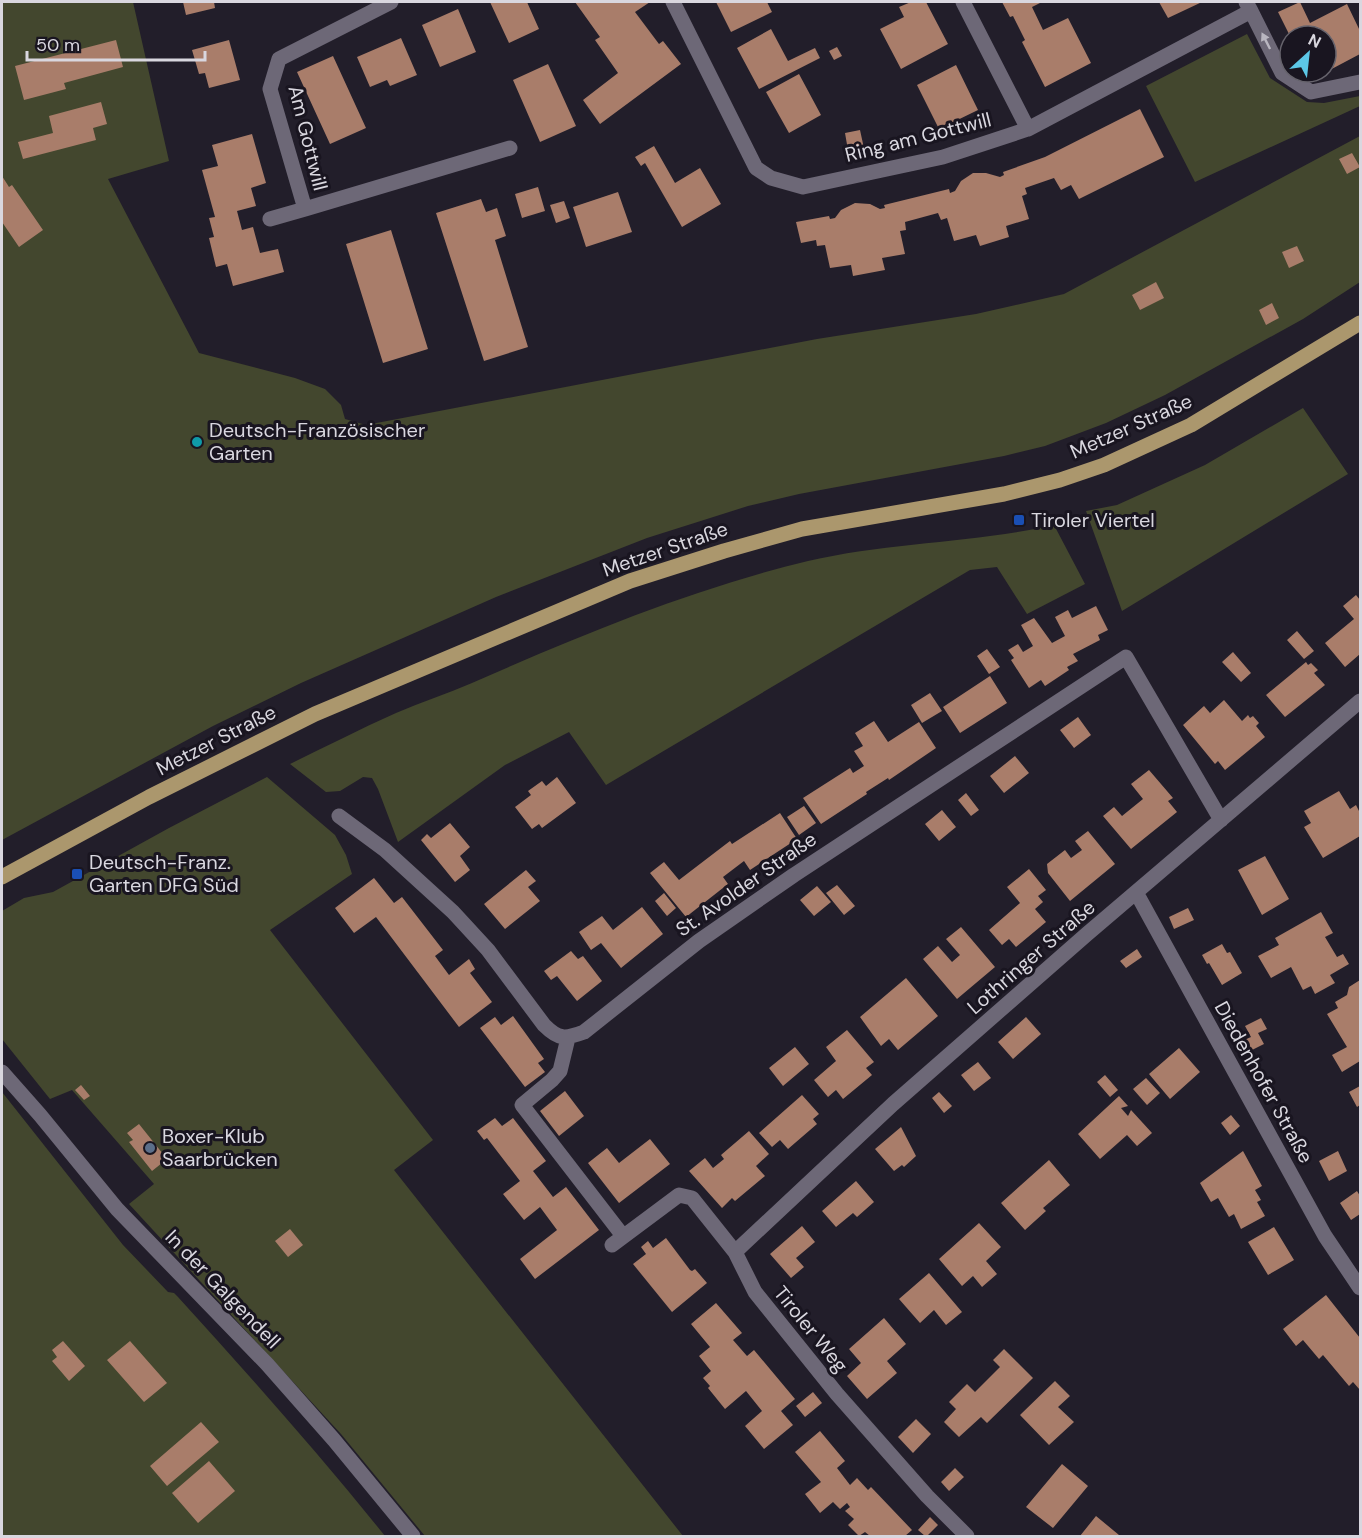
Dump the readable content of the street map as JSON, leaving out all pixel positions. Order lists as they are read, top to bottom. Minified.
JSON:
{"streets":{"main road":["Metzer Straße"],"street":["Ring am Gottwill","Am Gottwill","St. Avolder Straße","Lothringer Straße","Diedenhofer Straße","In der Galgendell","Tiroler Weg"]},"crossings":[["St. Avolder Straße","Lothringer Straße"],["St. Avolder Straße","Tiroler Weg"],["Lothringer Straße","Diedenhofer Straße"],["Lothringer Straße","Tiroler Weg"]],"places":{"other":["Deutsch-Französischer Garten","Boxer-Klub Saarbrücken"],"transit":["Tiroler Viertel","Deutsch-Franz. Garten DFG Süd"]},"scale_bar":"50 m","north":"top right"}
